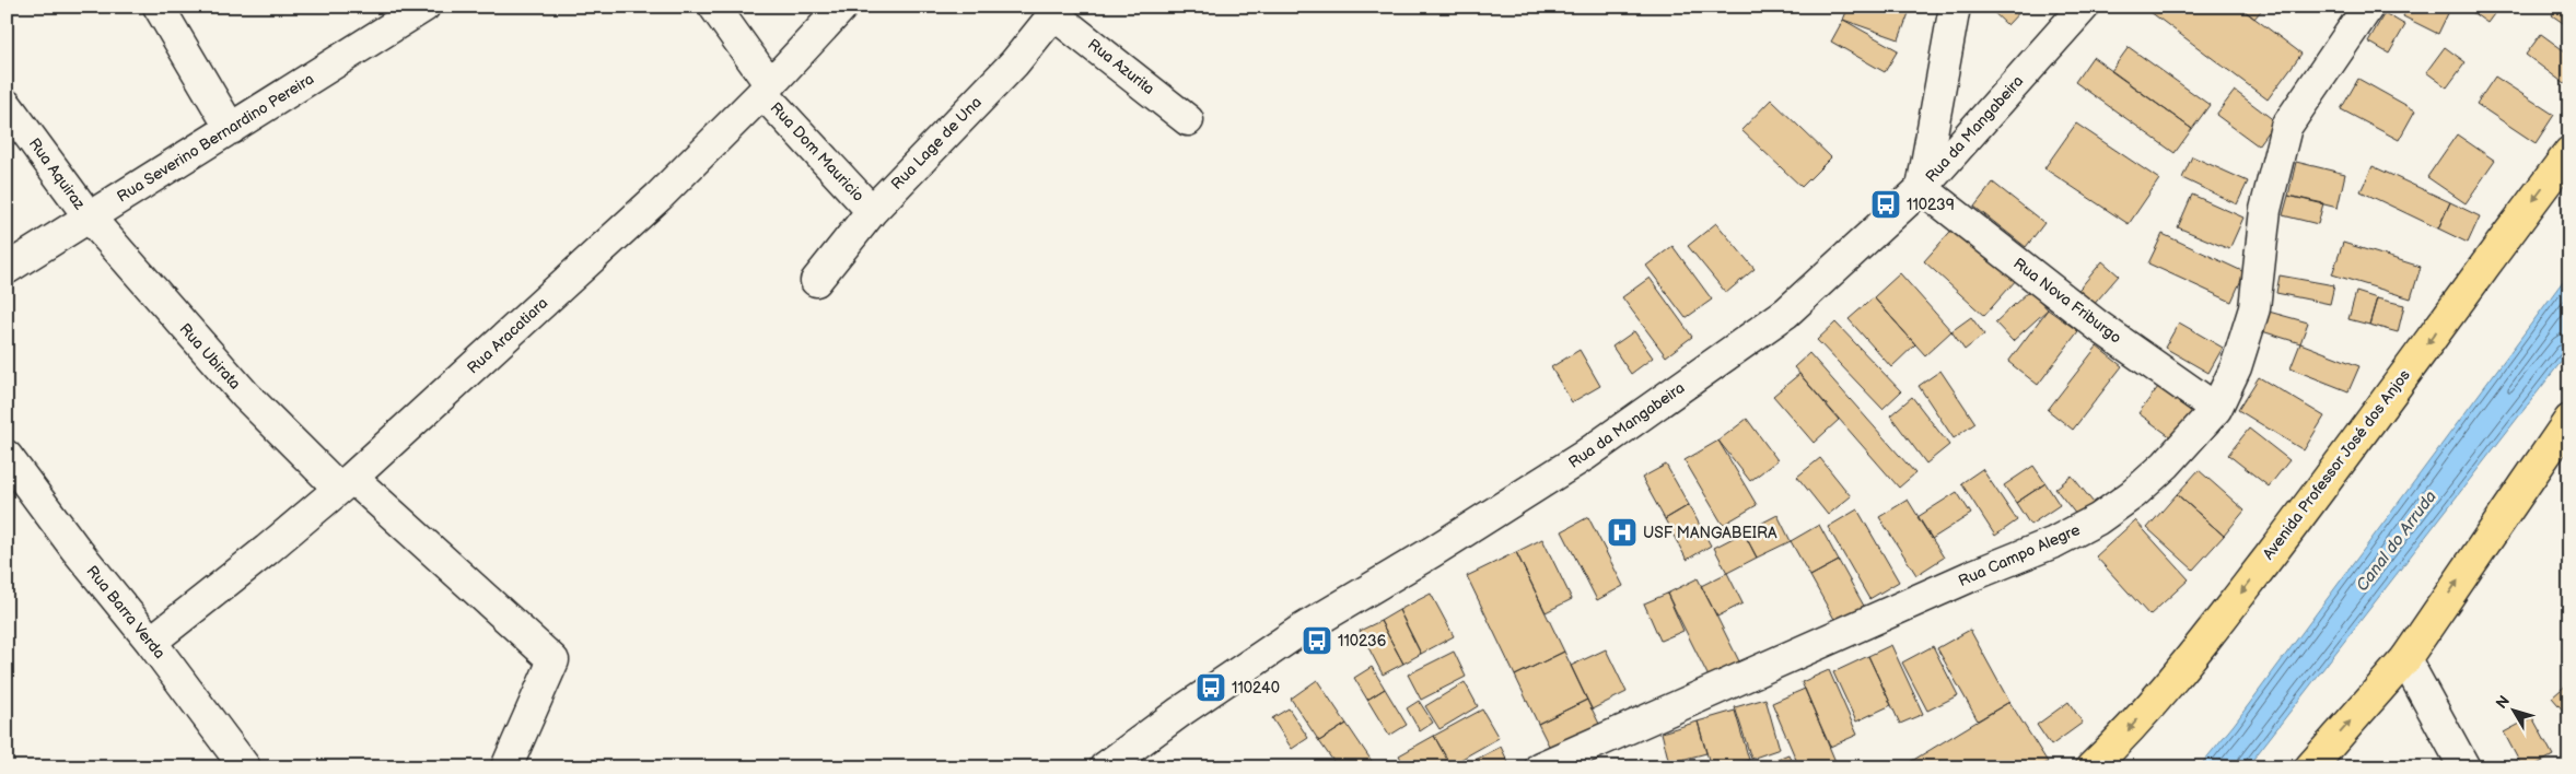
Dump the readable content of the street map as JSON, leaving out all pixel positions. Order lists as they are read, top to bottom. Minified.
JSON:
{"streets":{"main road":["Avenida Professor José dos Anjos"],"street":["Rua Azurita","Rua da Mangabeira","Rua Severino Bernardino Pereira","Rua Lage de Una","Rua Dom Mauricio","Rua Aquiraz","Rua Nova Friburgo","Rua Aracatiara","Rua Ubirata","Rua Campo Alegre","Rua Barra Verda"]},"crossings":[["Rua Azurita","Rua Lage de Una"],["Rua da Mangabeira","Rua Nova Friburgo"],["Rua Severino Bernardino Pereira","Rua Aquiraz"],["Rua Severino Bernardino Pereira","Rua Ubirata"],["Rua Lage de Una","Rua Dom Mauricio"],["Rua Dom Mauricio","Rua Aracatiara"],["Rua Aquiraz","Rua Ubirata"],["Rua Nova Friburgo","Rua Campo Alegre"],["Rua Aracatiara","Rua Ubirata"],["Rua Aracatiara","Rua Barra Verda"]],"water":["Canal do Arruda"],"places":{"bus stop":["110239","110236","110240"],"hospital":["USF MANGABEIRA"]},"north":"top left"}
